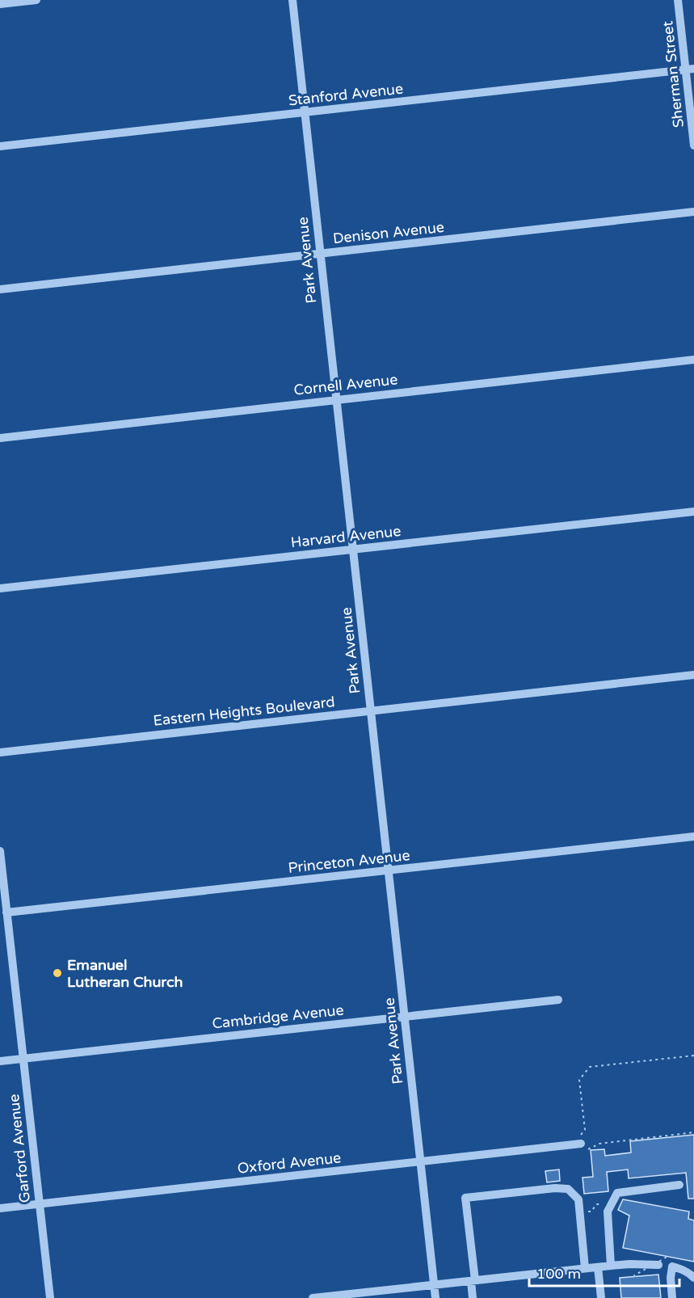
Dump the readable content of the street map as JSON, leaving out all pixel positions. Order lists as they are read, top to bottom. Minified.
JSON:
{"streets":{"street":["Sherman Street","Stanford Avenue","Denison Avenue","Park Avenue","Cornell Avenue","Harvard Avenue","Eastern Heights Boulevard","Princeton Avenue","Cambridge Avenue","Garford Avenue","Oxford Avenue"]},"crossings":[["Sherman Street","Stanford Avenue"],["Stanford Avenue","Park Avenue"],["Denison Avenue","Park Avenue"],["Park Avenue","Cornell Avenue"],["Park Avenue","Harvard Avenue"],["Park Avenue","Eastern Heights Boulevard"],["Park Avenue","Princeton Avenue"],["Park Avenue","Cambridge Avenue"],["Park Avenue","Oxford Avenue"],["Princeton Avenue","Garford Avenue"],["Cambridge Avenue","Garford Avenue"],["Garford Avenue","Oxford Avenue"]],"places":["Emanuel Lutheran Church"],"scale_bar":"100 m"}
